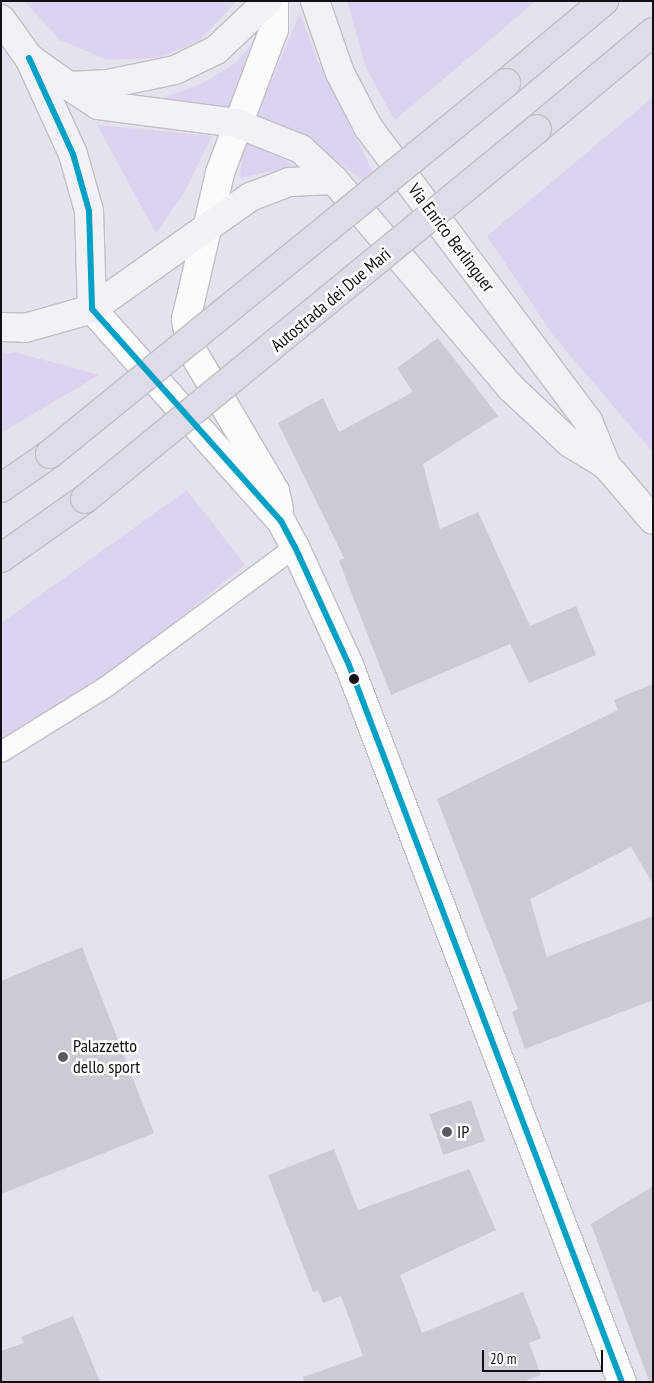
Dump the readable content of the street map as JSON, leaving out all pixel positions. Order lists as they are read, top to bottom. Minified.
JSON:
{"streets":{"highway":["Autostrada dei Due Mari"],"main road":["Via Enrico Berlinguer"]},"places":["Palazzetto dello sport","IP"],"scale_bar":"20 m"}
